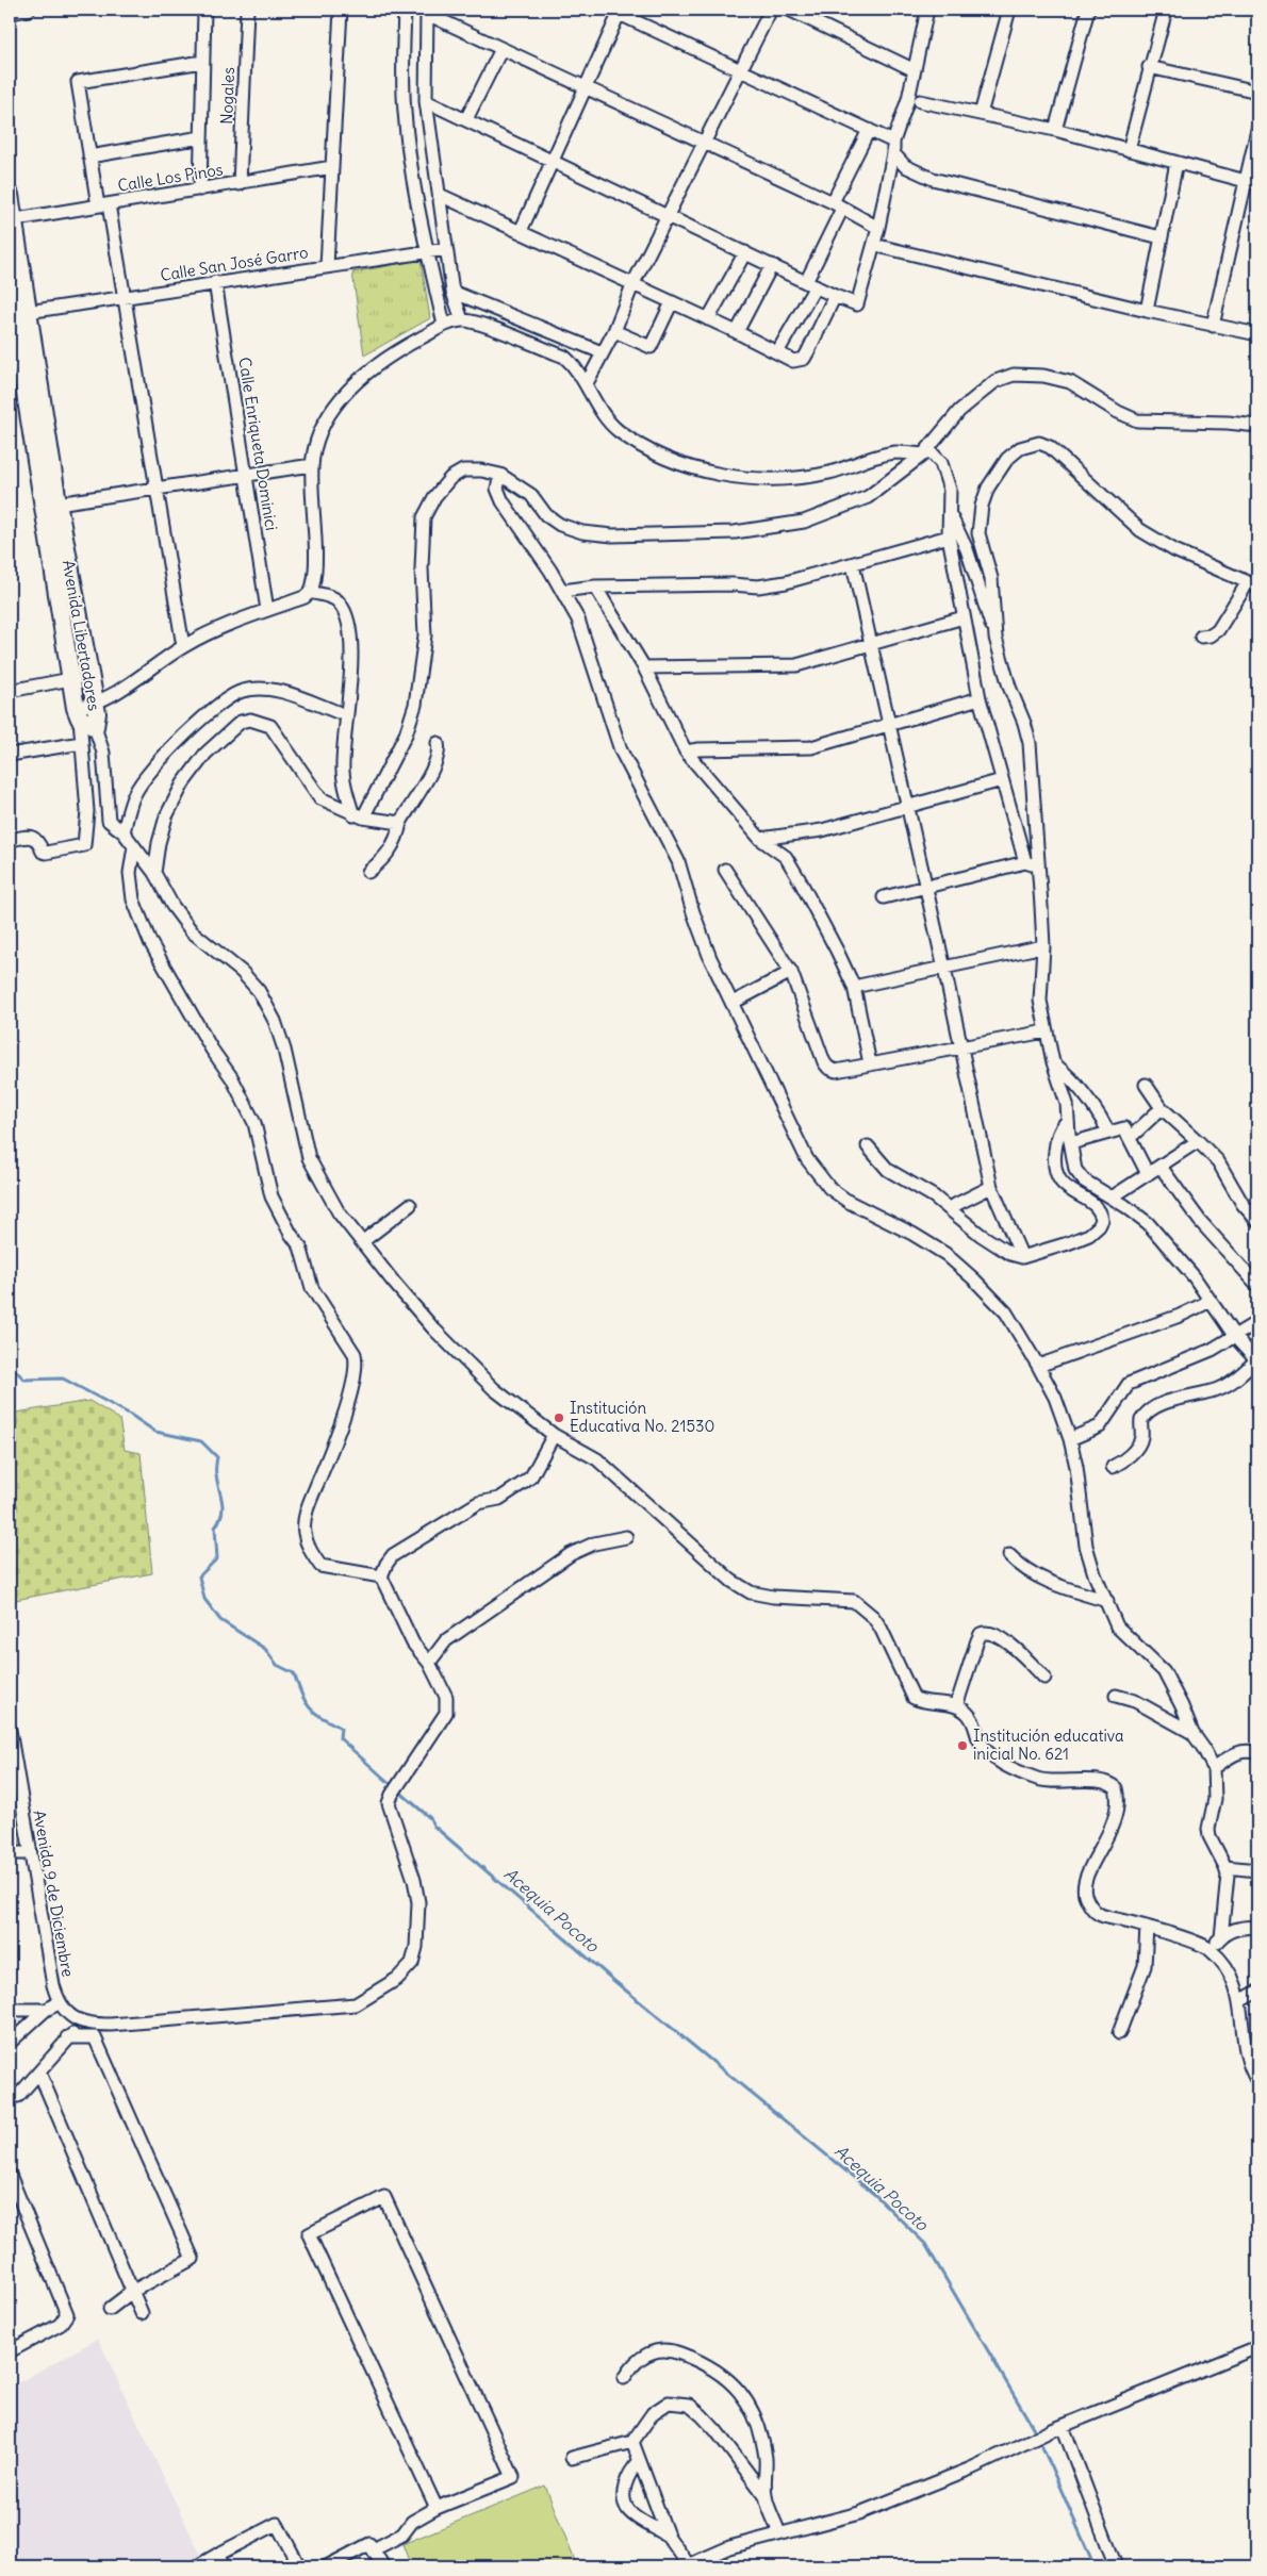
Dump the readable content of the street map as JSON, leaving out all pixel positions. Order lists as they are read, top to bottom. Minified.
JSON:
{"streets":{"street":["Nogales","Calle Los Pinos","Calle San José Garro","Calle Enriqueta Dominici","Avenida Libertadores","Avenida 9 de Diciembre"]},"crossings":[["Nogales","Calle Los Pinos"],["Calle Los Pinos","Avenida Libertadores"],["Calle San José Garro","Calle Enriqueta Dominici"],["Calle San José Garro","Avenida Libertadores"]],"water":["Acequia Pocoto"],"places":["Institución Educativa No. 21530","Institución educativa inicial No. 621"]}
